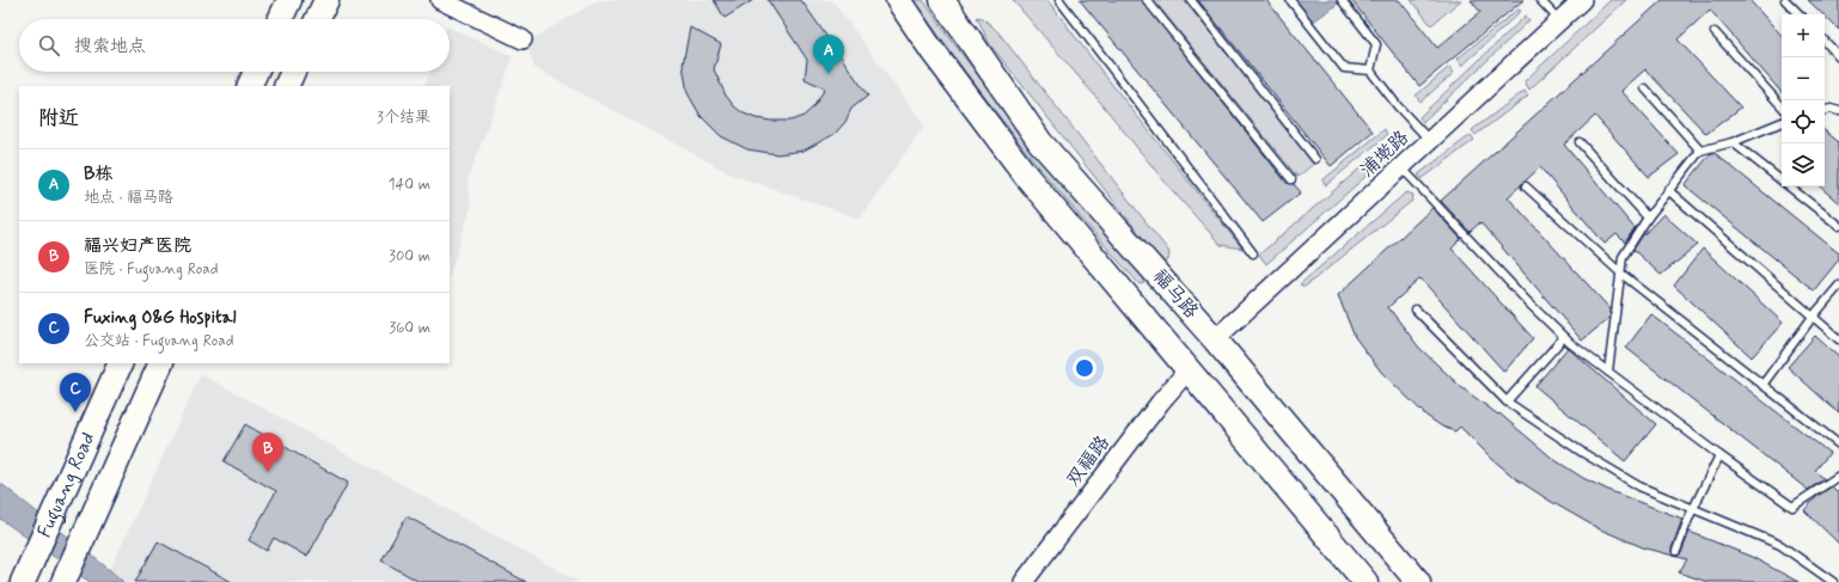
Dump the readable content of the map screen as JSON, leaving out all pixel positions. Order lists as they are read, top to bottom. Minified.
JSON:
{"streets":{"main road":["福马路","Fuguang Road"],"street":["浦墘路","双福路"]},"crossings":[["浦墘路","福马路"],["福马路","双福路"]],"page":{"map_buttons":["+","−"],"search":"搜索地点","pins":["A","C","B"],"heading":["附近","3个结果"],"list":[{"mark":"A","name":"B栋","note":"地点 · 福马路","value":"140 m"},{"mark":"B","name":"福兴妇产医院","note":"医院 · Fuguang Road","value":"300 m"},{"mark":"C","name":"Fuxing O&G Hospital","note":"公交站 · Fuguang Road","value":"360 m"}]}}
